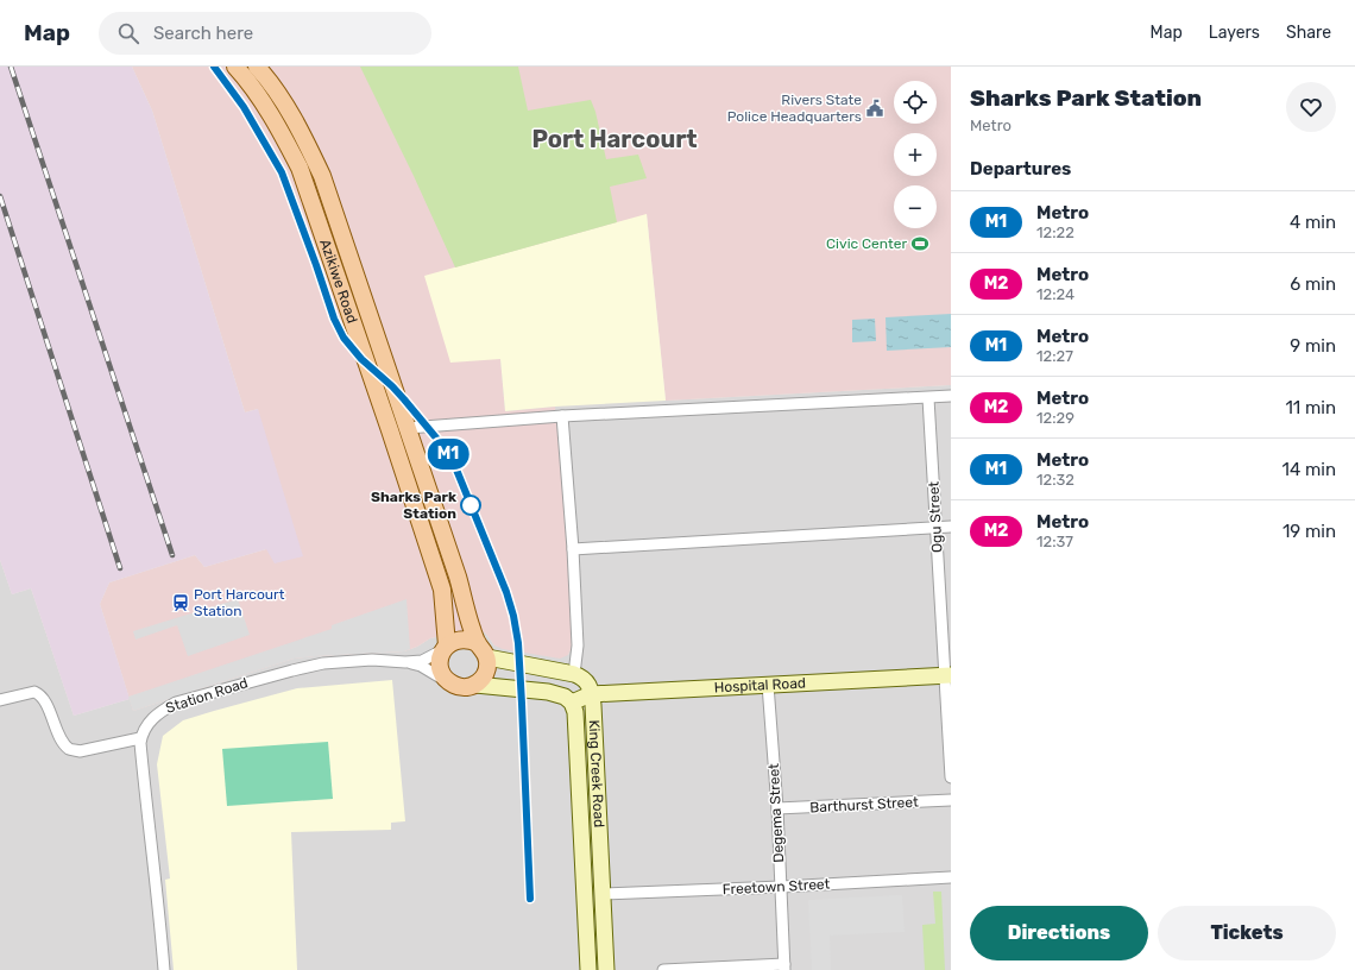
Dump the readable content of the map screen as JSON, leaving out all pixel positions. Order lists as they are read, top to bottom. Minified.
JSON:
{"streets":{"main road":["Azikiwe Road"],"street":["Ogu Street","Hospital Road","Station Road","King Creek Road","Barthurst Street","Degema Street","Freetown Street"]},"crossings":[["Azikiwe Road","Station Road"],["Azikiwe Road","King Creek Road"],["Ogu Street","Hospital Road"],["Hospital Road","King Creek Road"],["Hospital Road","Degema Street"],["Station Road","King Creek Road"],["King Creek Road","Freetown Street"],["Barthurst Street","Degema Street"],["Degema Street","Freetown Street"]],"districts":["Port Harcourt"],"places":{"public building":["Rivers State Police Headquarters"],"sports":["Civic Center"],"other":["Sharks Park Station"],"station":["Port Harcourt Station"]},"lines":["metro line M1"],"page":{"header":"Map","search":"Search here","nav":["Map","Layers","Share"],"on_map":"M1","heading":[["Sharks Park Station","Metro"],"Departures"],"map_buttons":["+","−"],"list":[{"mark":"M1","name":"Metro","note":"12:22","value":"4 min"},{"mark":"M2","name":"Metro","note":"12:24","value":"6 min"},{"mark":"M1","name":"Metro","note":"12:27","value":"9 min"},{"mark":"M2","name":"Metro","note":"12:29","value":"11 min"},{"mark":"M1","name":"Metro","note":"12:32","value":"14 min"},{"mark":"M2","name":"Metro","note":"12:37","value":"19 min"}],"buttons":["Directions","Tickets"]}}
